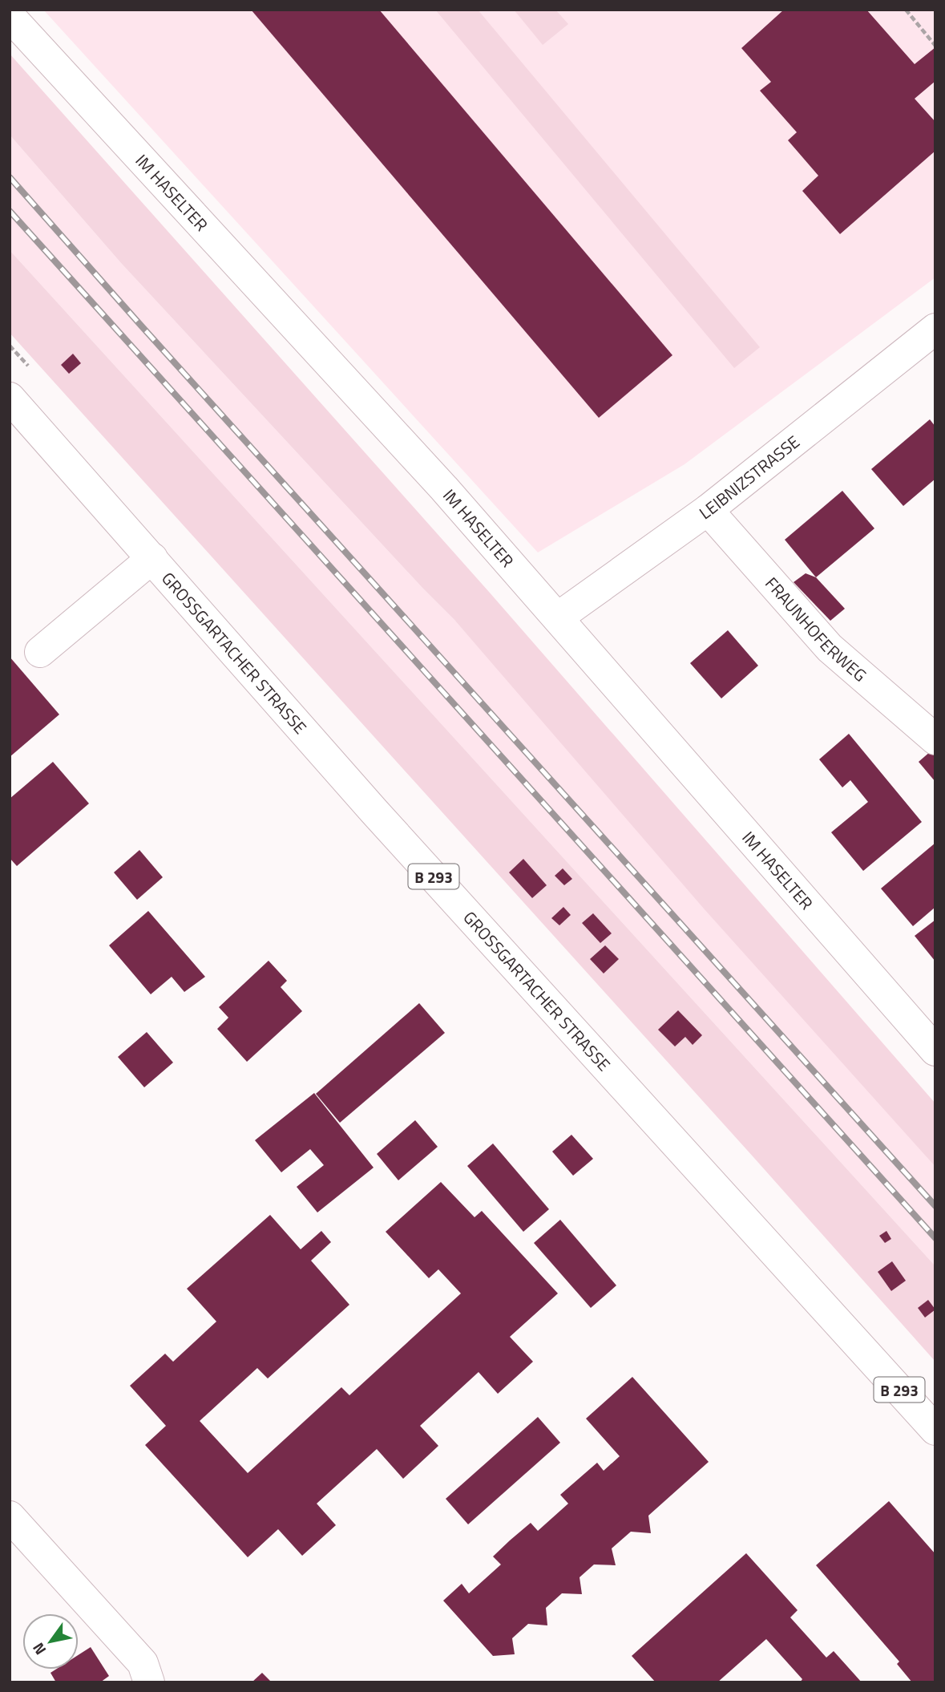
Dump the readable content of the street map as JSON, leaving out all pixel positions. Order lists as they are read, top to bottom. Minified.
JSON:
{"streets":{"street":["IM HASELTER","LEIBNIZSTRASSE","FRAUNHOFERWEG","GROSSGARTACHER STRASSE","B 293"]},"crossings":[["IM HASELTER","LEIBNIZSTRASSE"],["LEIBNIZSTRASSE","FRAUNHOFERWEG"]],"north":"bottom left"}
